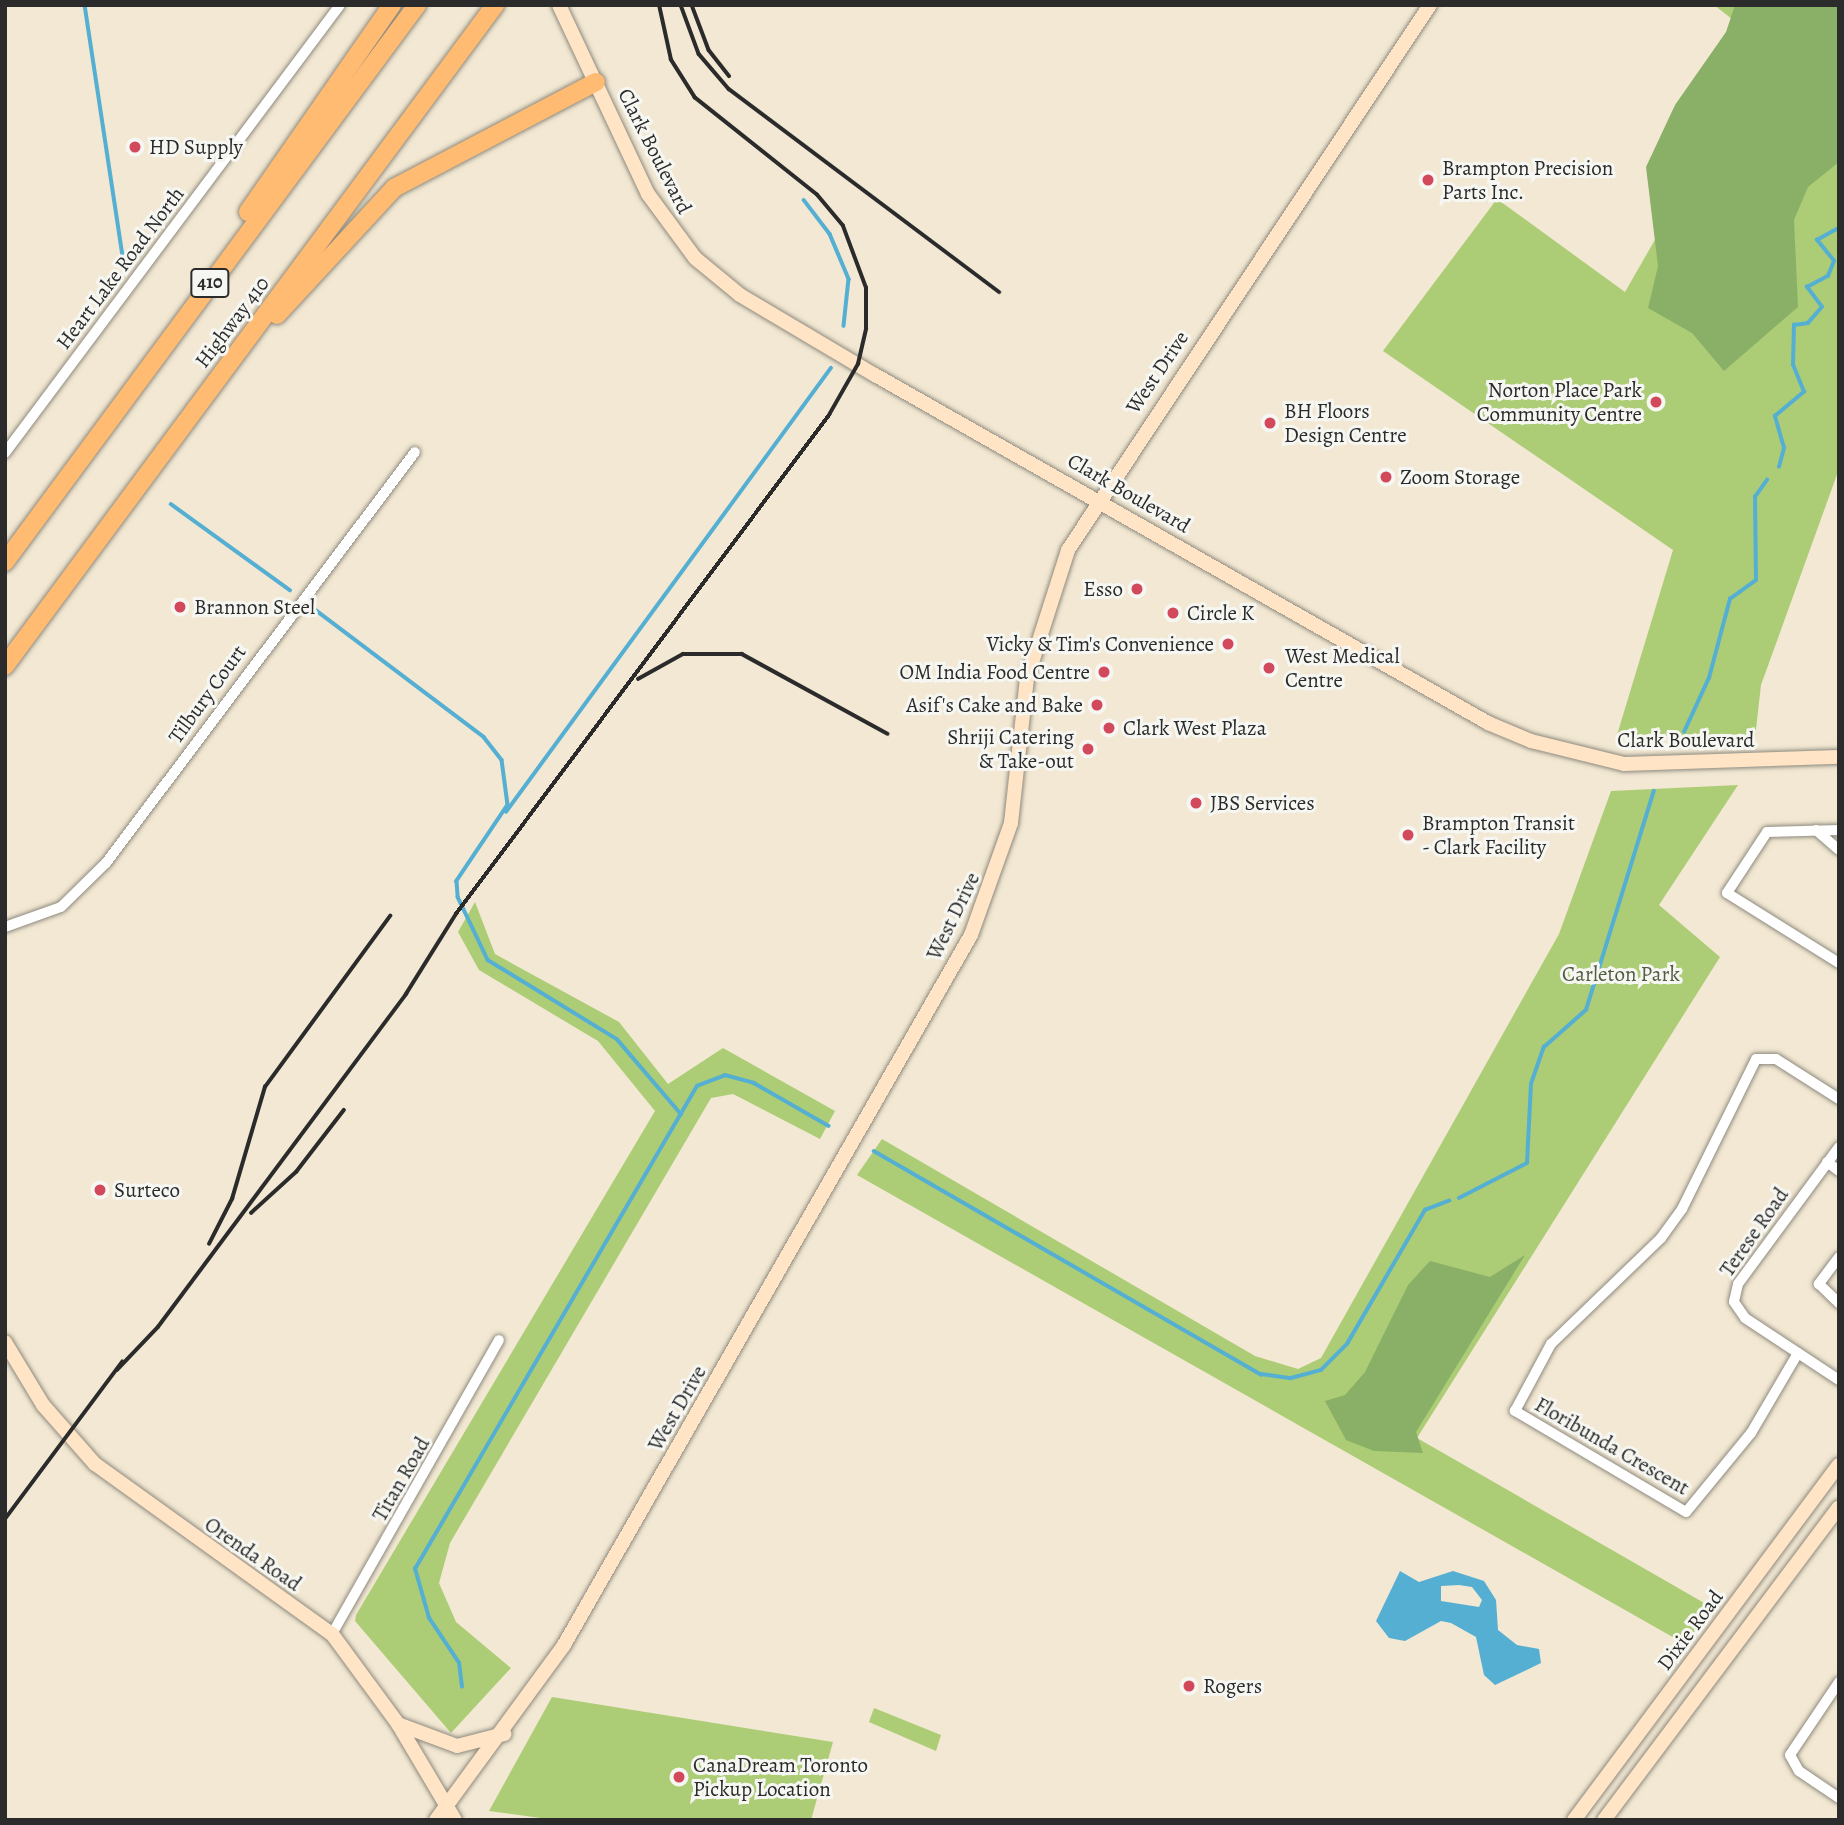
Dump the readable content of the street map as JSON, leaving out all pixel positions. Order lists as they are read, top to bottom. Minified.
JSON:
{"streets":{"highway":["410","Highway 410"],"street":["Clark Boulevard","Heart Lake Road North","West Drive","Tilbury Court","Terese Road","Floribunda Crescent","Titan Road","Orenda Road","Dixie Road"]},"crossings":[["Clark Boulevard","West Drive"],["West Drive","Orenda Road"],["Terese Road","Floribunda Crescent"],["Titan Road","Orenda Road"]],"parks":["Carleton Park"],"places":["HD Supply","Brampton Precision Parts Inc.","Norton Place Park Community Centre","BH Floors Design Centre","Zoom Storage","Esso","Brannon Steel","Circle K","Vicky & Tim's Convenience","West Medical Centre","OM India Food Centre","Asif's Cake and Bake","Clark West Plaza","Shriji Catering & Take-out","JBS Services","Brampton Transit - Clark Facility","Surteco","Rogers","CanaDream Toronto Pickup Location"]}
